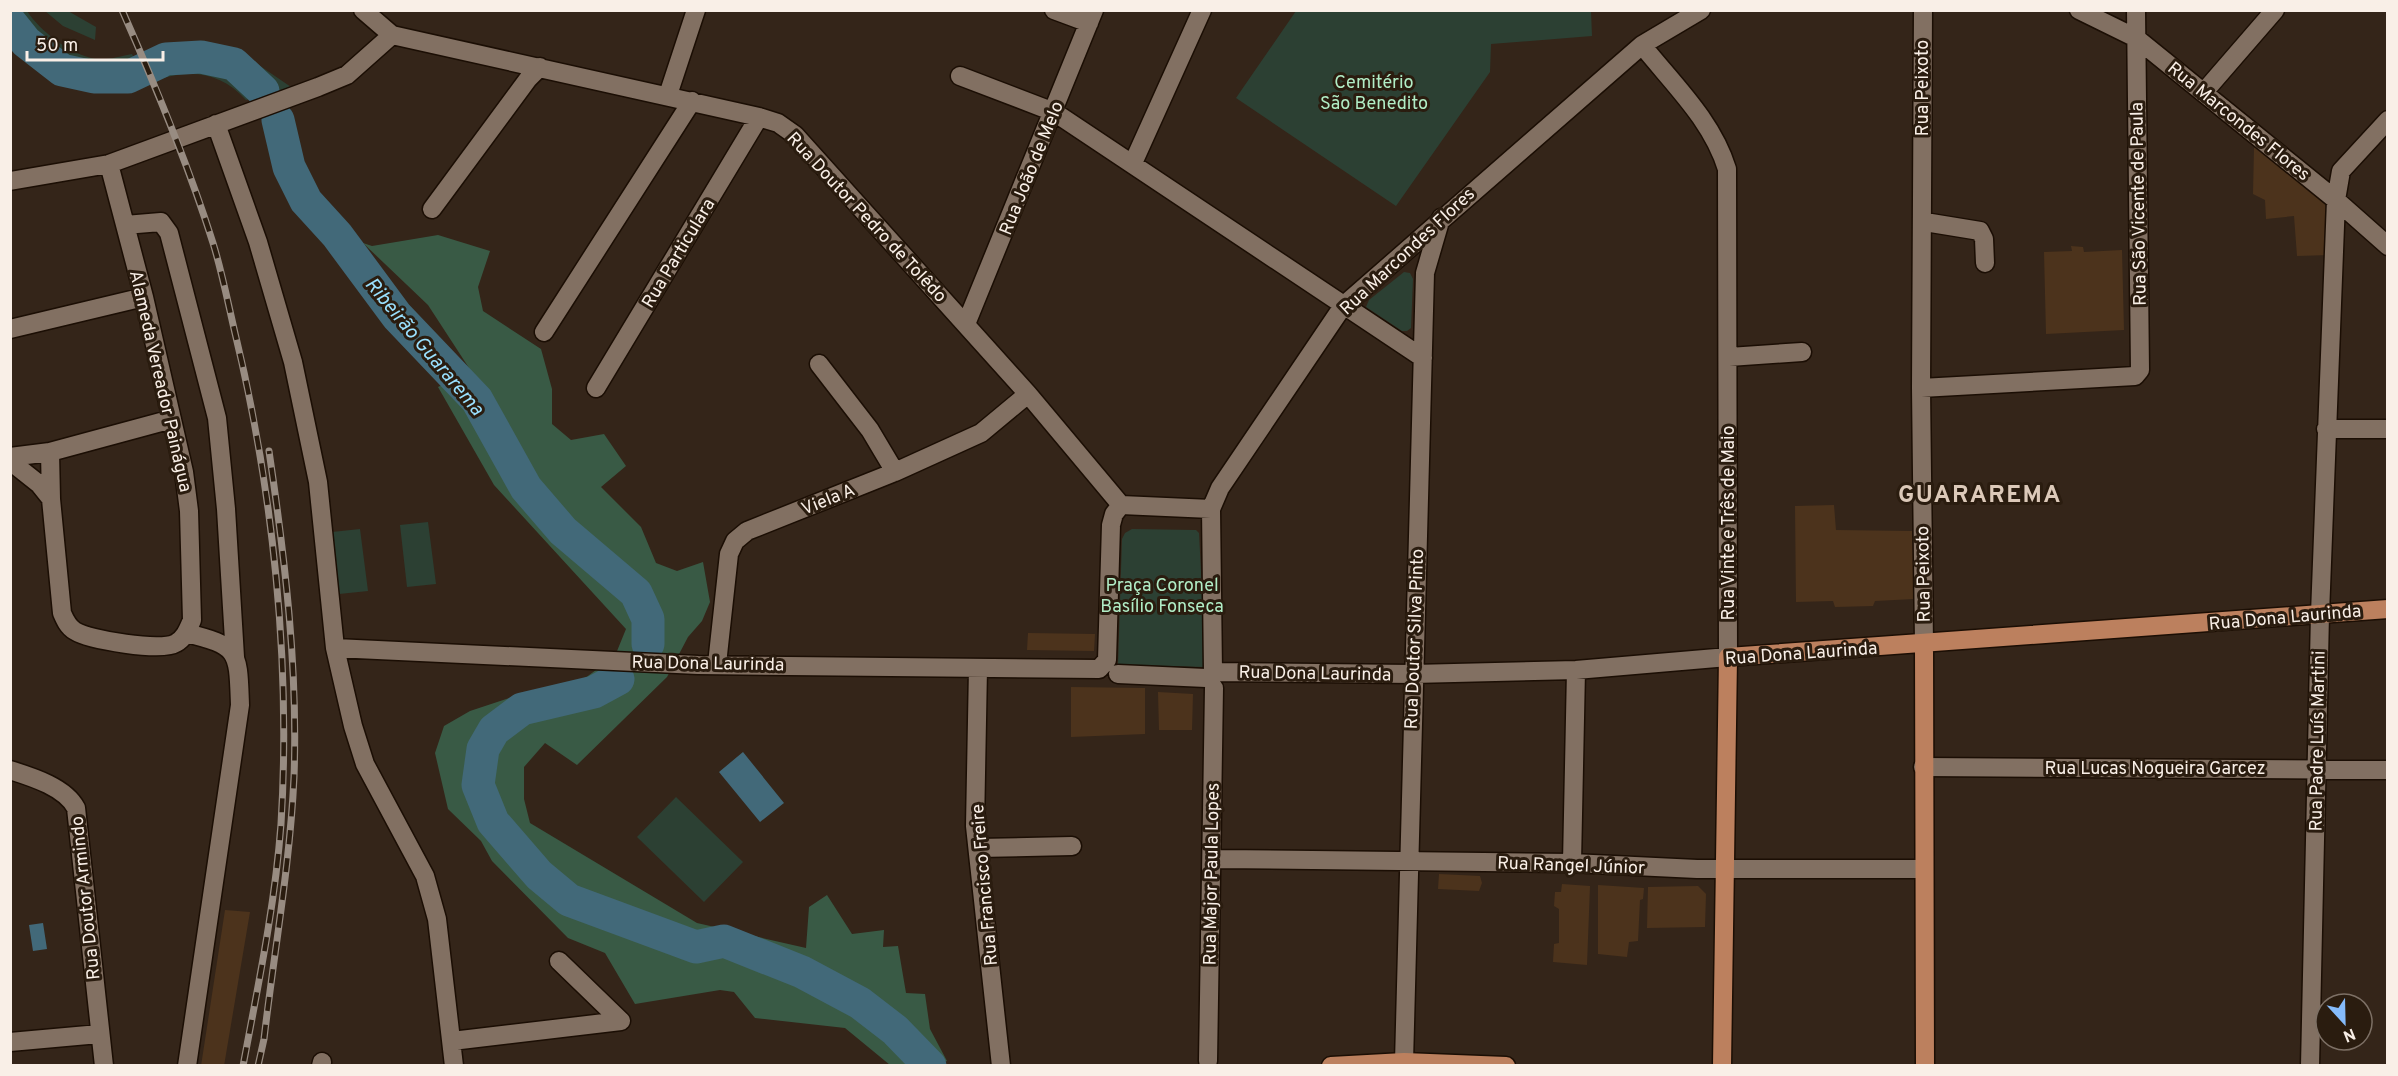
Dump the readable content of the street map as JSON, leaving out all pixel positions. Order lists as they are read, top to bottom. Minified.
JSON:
{"streets":{"main road":["Rua Peixoto","Rua Vinte e Três de Maio","Rua Dona Laurinda"],"street":["Rua Marcondes Flores","Rua João de Melo","Rua São Vicente de Paula","Rua Doutor Pedro de Tolêdo","Rua Particulara","Alameda Vereador Painágua","Viela A","Rua Doutor Silva Pinto","Rua Padre Luís Martini","Rua Lucas Nogueira Garcez","Rua Rangel Júnior","Rua Major Paula Lopes","Rua Francisco Freire","Rua Doutor Armindo"]},"crossings":[["Rua Peixoto","Rua São Vicente de Paula"],["Rua Peixoto","Rua Dona Laurinda"],["Rua Peixoto","Rua Lucas Nogueira Garcez"],["Rua Peixoto","Rua Rangel Júnior"],["Rua Marcondes Flores","Rua São Vicente de Paula"],["Rua Marcondes Flores","Rua Vinte e Três de Maio"],["Rua Marcondes Flores","Rua Dona Laurinda"],["Rua Marcondes Flores","Rua Doutor Silva Pinto"],["Rua Marcondes Flores","Rua Padre Luís Martini"],["Rua Marcondes Flores","Rua Major Paula Lopes"],["Rua João de Melo","Rua Doutor Pedro de Tolêdo"],["Rua Doutor Pedro de Tolêdo","Rua Particulara"],["Rua Doutor Pedro de Tolêdo","Viela A"],["Rua Doutor Pedro de Tolêdo","Rua Dona Laurinda"],["Viela A","Rua Dona Laurinda"],["Rua Vinte e Três de Maio","Rua Dona Laurinda"],["Rua Vinte e Três de Maio","Rua Rangel Júnior"],["Rua Dona Laurinda","Rua Doutor Silva Pinto"],["Rua Dona Laurinda","Rua Padre Luís Martini"],["Rua Dona Laurinda","Rua Major Paula Lopes"],["Rua Dona Laurinda","Rua Francisco Freire"],["Rua Doutor Silva Pinto","Rua Rangel Júnior"],["Rua Padre Luís Martini","Rua Lucas Nogueira Garcez"]],"districts":["GUARAREMA"],"water":["Ribeirão Guararema"],"parks":["Cemitério São Benedito","Praça Coronel Basílio Fonseca"],"scale_bar":"50 m","north":"bottom"}
